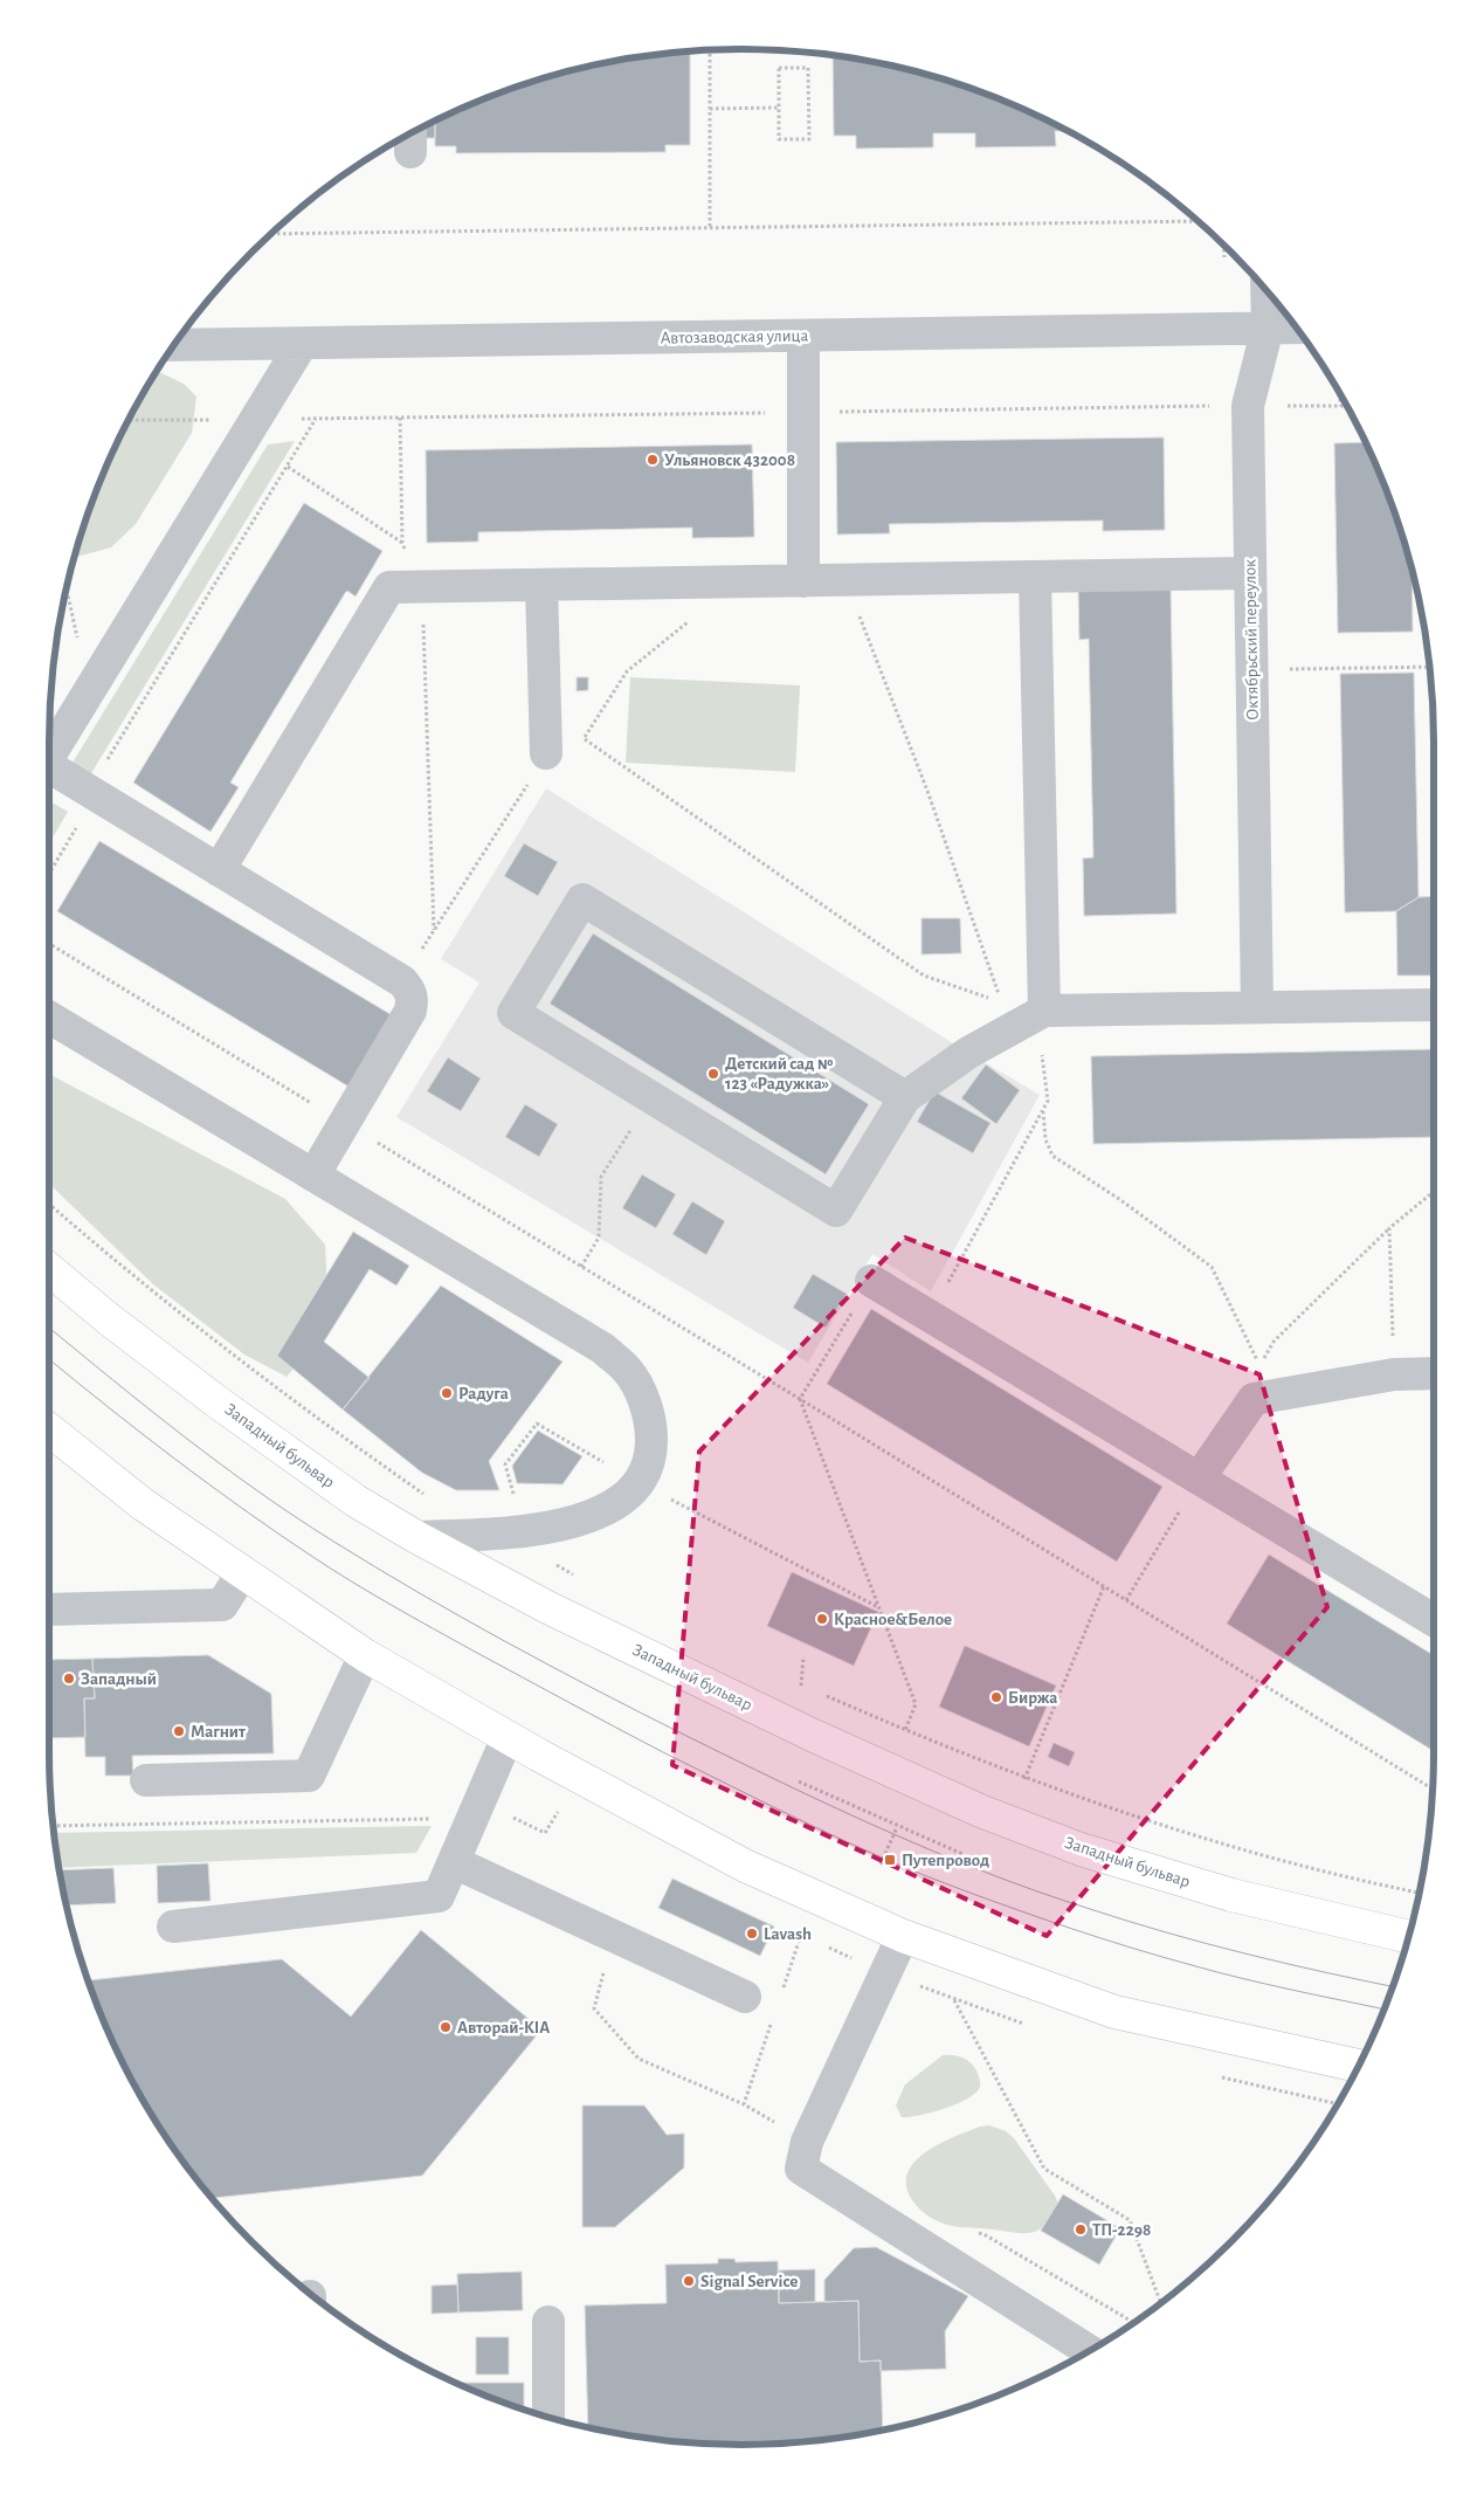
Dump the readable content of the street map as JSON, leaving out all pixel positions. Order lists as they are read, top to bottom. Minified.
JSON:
{"streets":{"main road":["Западный бульвар"],"street":["Автозаводская улица","Октябрьский переулок"]},"crossings":[["Автозаводская улица","Октябрьский переулок"]],"places":{"other":["Ульяновск 432008","Детский сад № 123 «Радужка»","Радуга","Красное&Белое","Западный","Биржа","Магнит","Lavash","Авторай-KIA","ТП-2298","Signal Service"],"transit":["Путепровод"]}}
